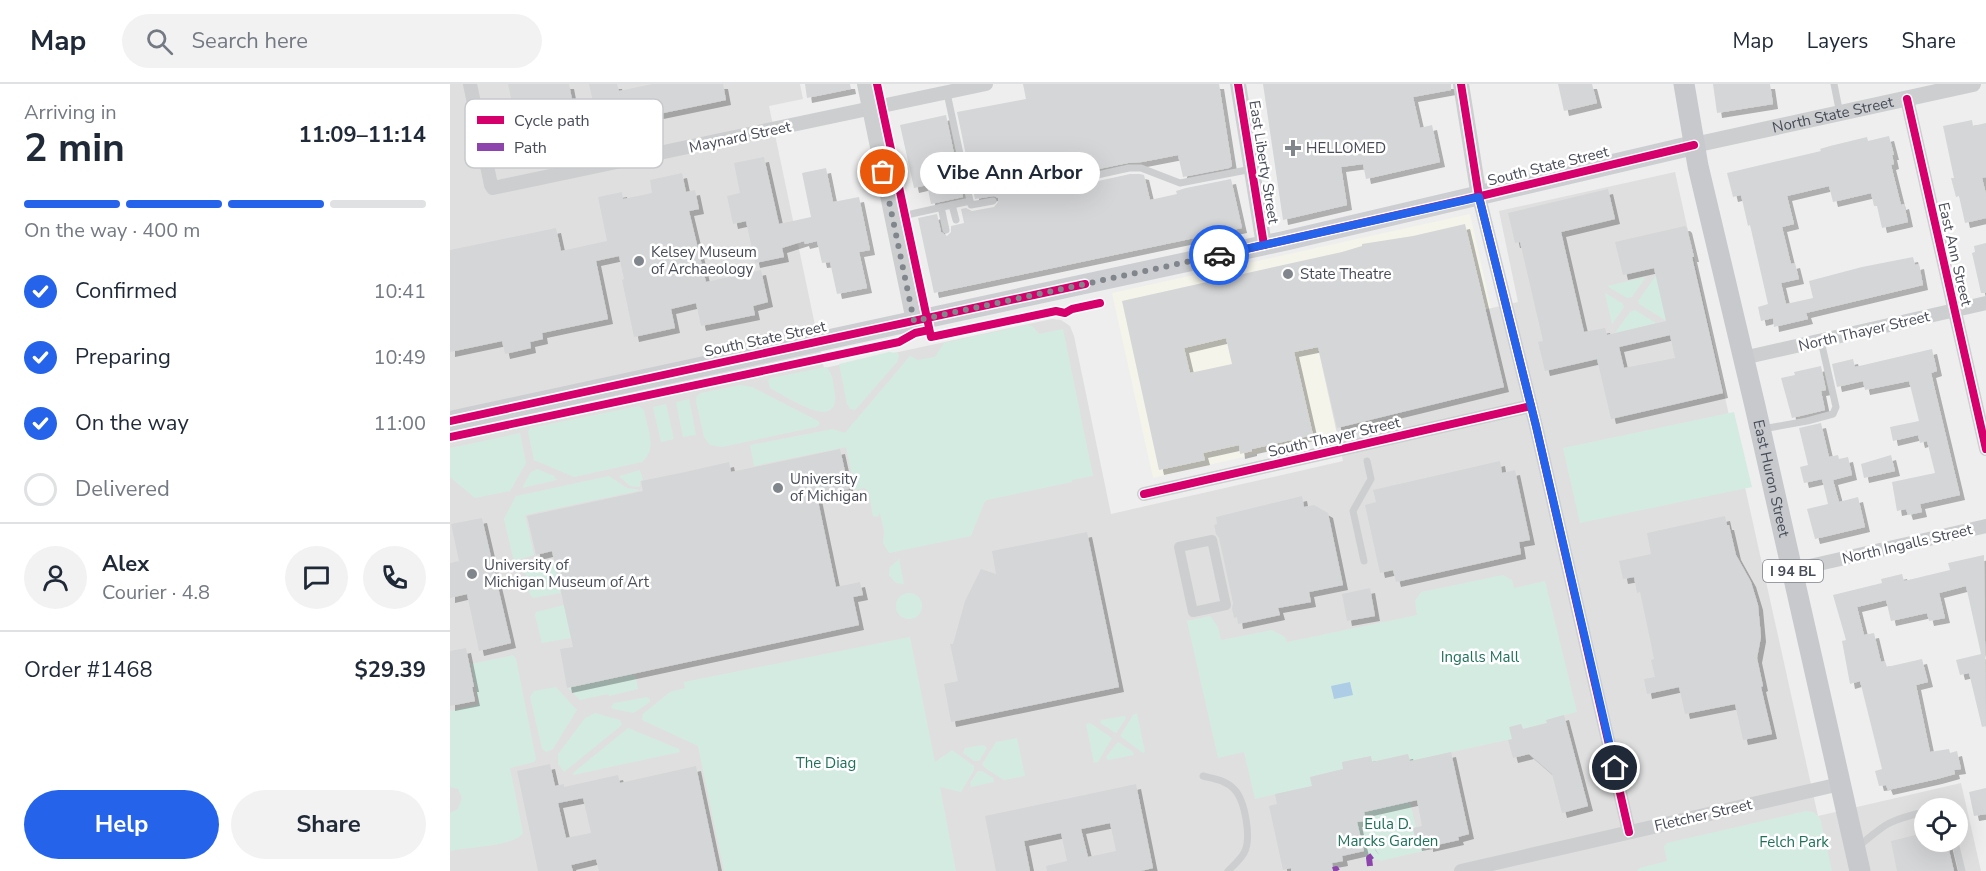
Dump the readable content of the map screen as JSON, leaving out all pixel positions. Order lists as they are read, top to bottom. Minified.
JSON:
{"streets":{"main road":["South State Street","East Huron Street","I 94 BL"],"street":["North State Street","Maynard Street","East Liberty Street","East Ann Street","North Thayer Street","South Thayer Street","North Ingalls Street","Fletcher Street"]},"crossings":[["North State Street","South State Street"],["North State Street","East Ann Street"],["North State Street","East Huron Street"],["East Liberty Street","South State Street"],["South State Street","East Huron Street"],["East Ann Street","North Thayer Street"],["North Thayer Street","East Huron Street"],["East Huron Street","North Ingalls Street"],["East Huron Street","Fletcher Street"]],"parks":["Ingalls Mall","The Diag","Eula D. Marcks Garden","Felch Park"],"places":{"health":["HELLOMED"],"other":["Vibe Ann Arbor","Kelsey Museum of Archaeology","State Theatre","University of Michigan","University of Michigan Museum of Art"]},"legend":["Cycle path","Path"],"page":{"header":"Map","search":"Search here","nav":["Map","Layers","Share"],"heading":["2 min","Arriving in","11:09–11:14"],"panel":["Alex","Courier · 4.8","Order #1468","$29.39"],"bubble":"Vibe Ann Arbor","bar":"On the way · 400 m","list":[["Confirmed","10:41"],["Preparing","10:49"],["On the way","11:00"],"Delivered"],"buttons":["Help","Share"]}}
